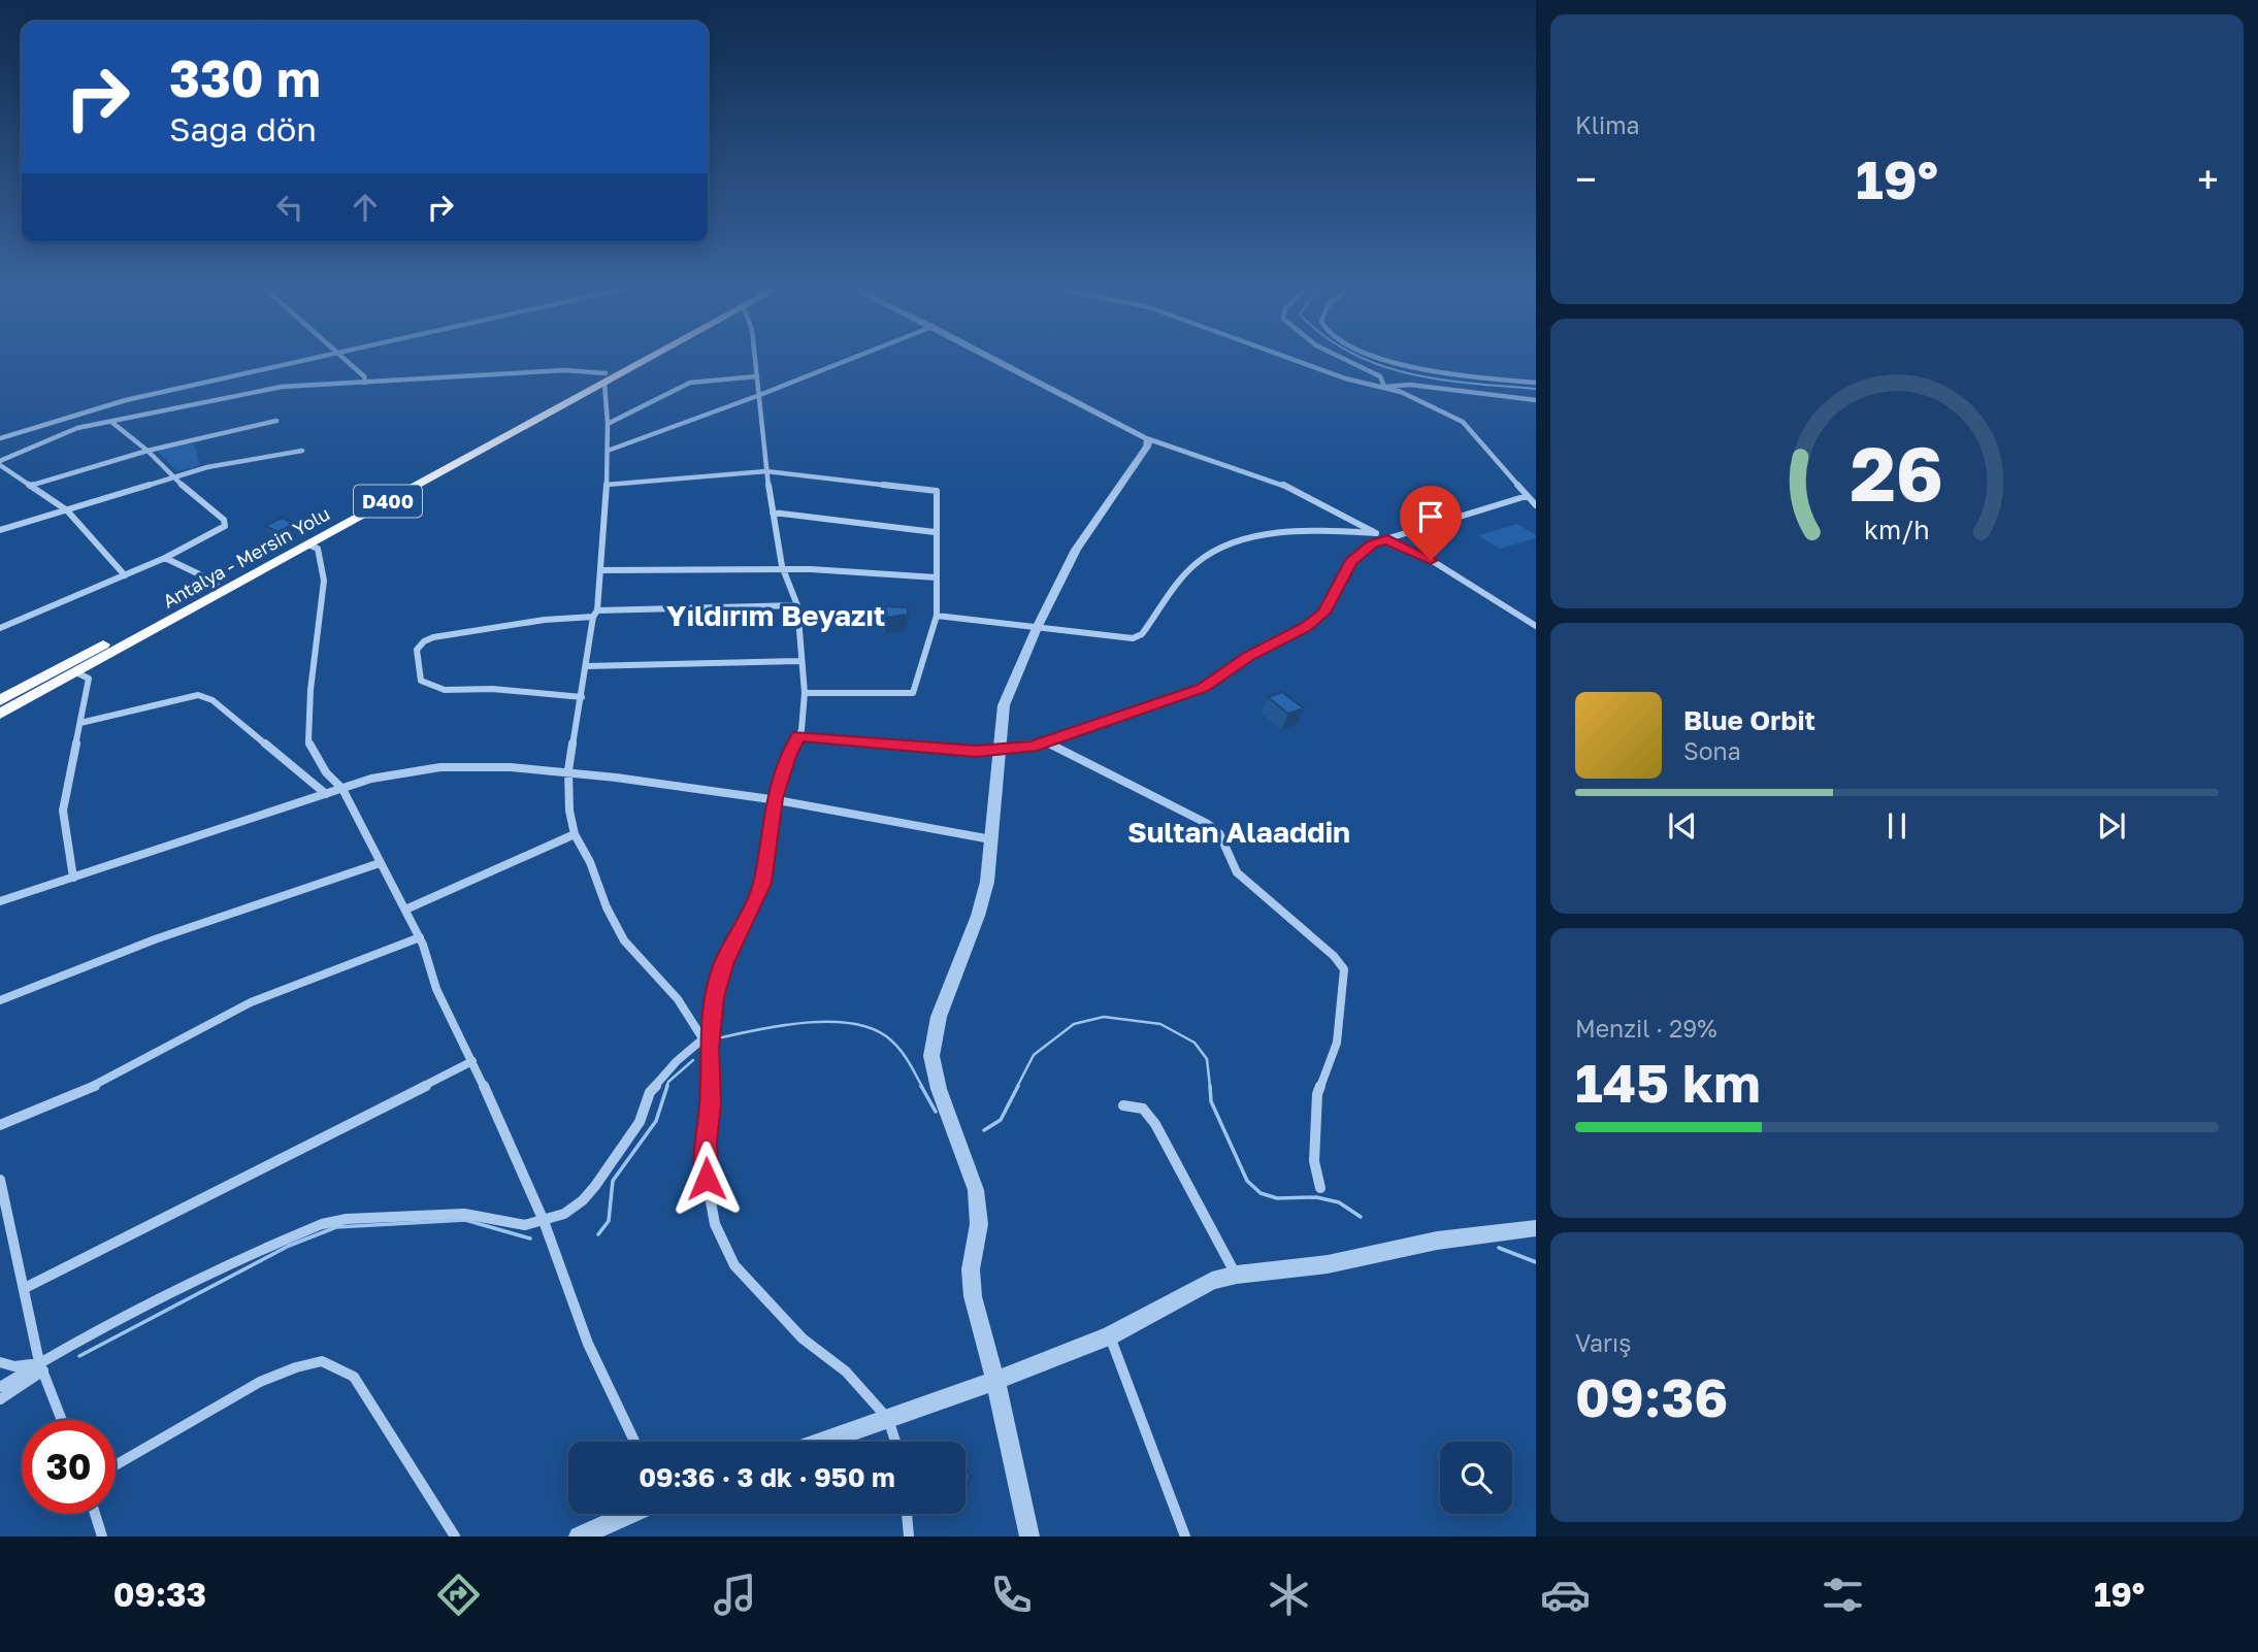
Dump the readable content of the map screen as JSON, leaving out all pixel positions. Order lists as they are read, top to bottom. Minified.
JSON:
{"streets":{"highway":["D400","Antalya - Mersin Yolu"]},"districts":["Yıldırım Beyazıt","Sultan Alaaddin"],"page":{"tile":["Klima",["Menzil · 29%","145 km"],["Varış","09:36"]],"turn":["330 m","Sağa dön"],"heat":["−","19°","+"],"song":["Blue Orbit","Sona"],"limit":"30","trip":"09:36 · 3 dk · 950 m","tabs":["09:33","19°"],"gauge":["26","km/h"]}}
